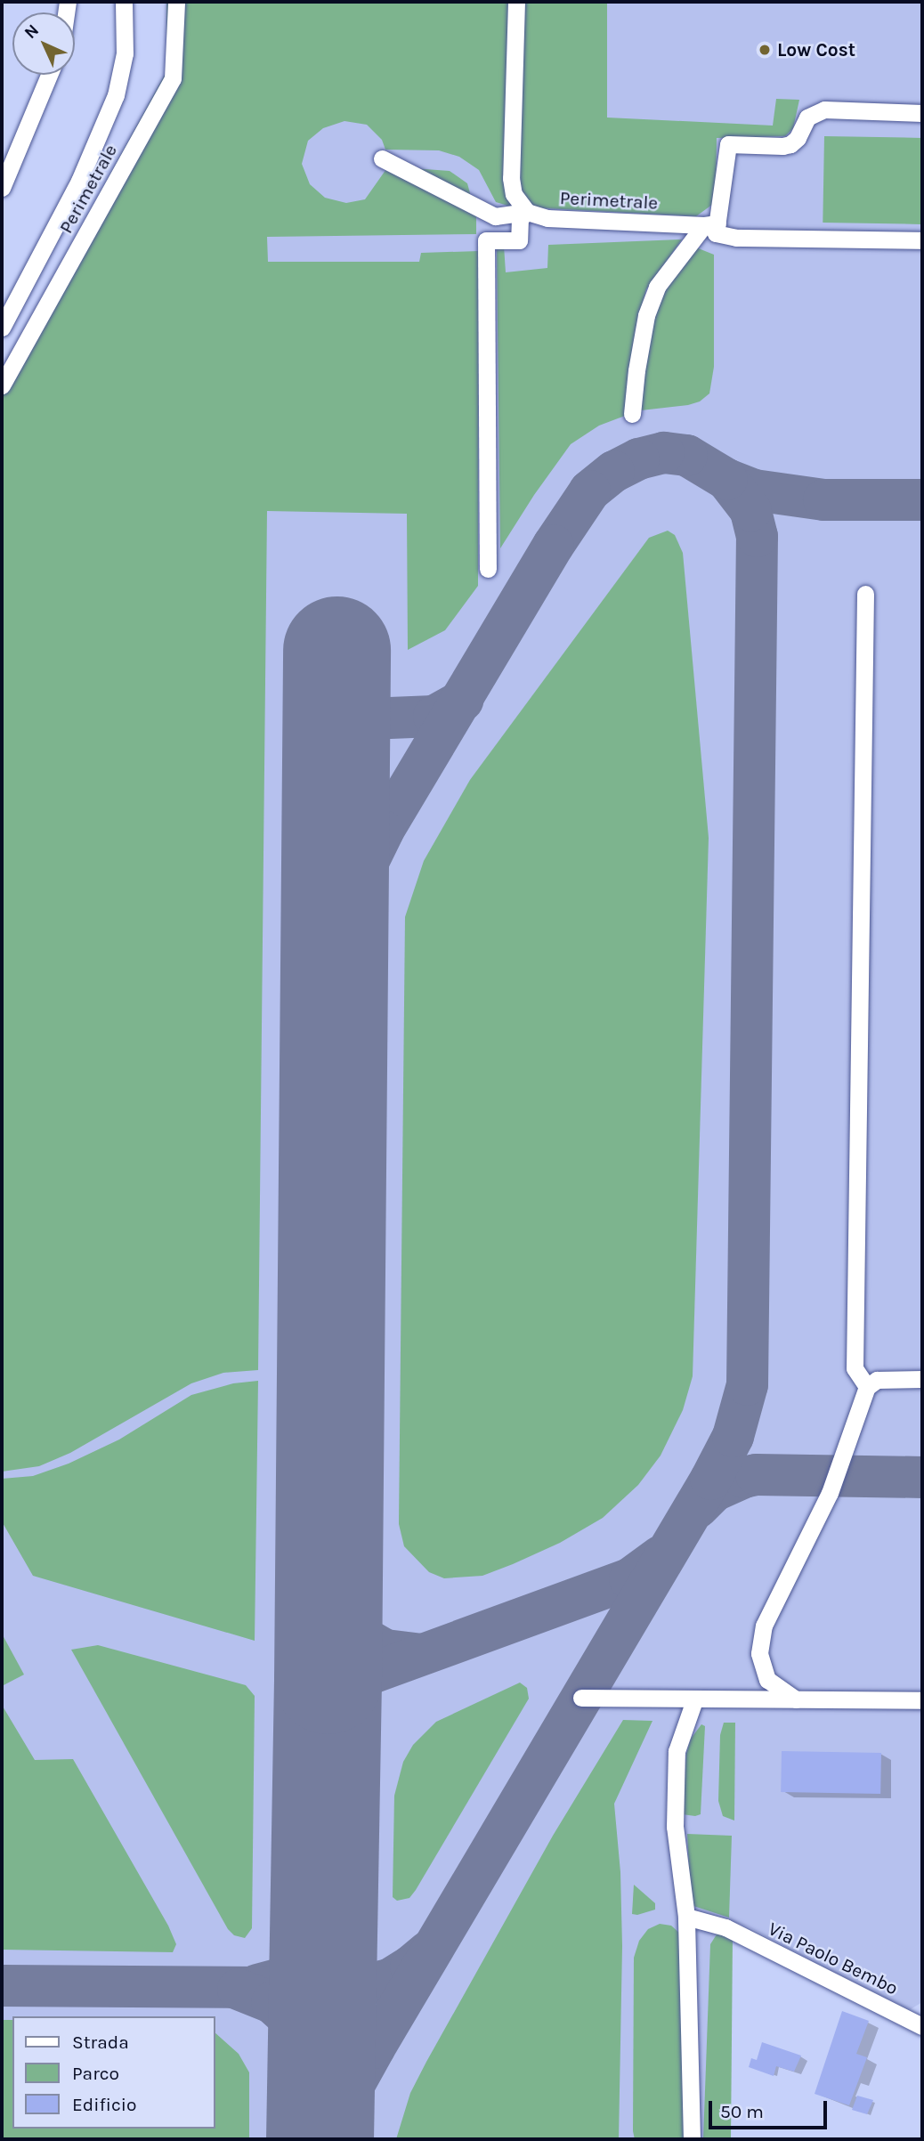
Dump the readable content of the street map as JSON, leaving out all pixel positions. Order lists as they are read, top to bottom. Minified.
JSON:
{"streets":{"street":["Perimetrale","Via Paolo Bembo"]},"places":["Low Cost"],"legend":["Strada","Parco","Edificio"],"scale_bar":"50 m","north":"top left"}
